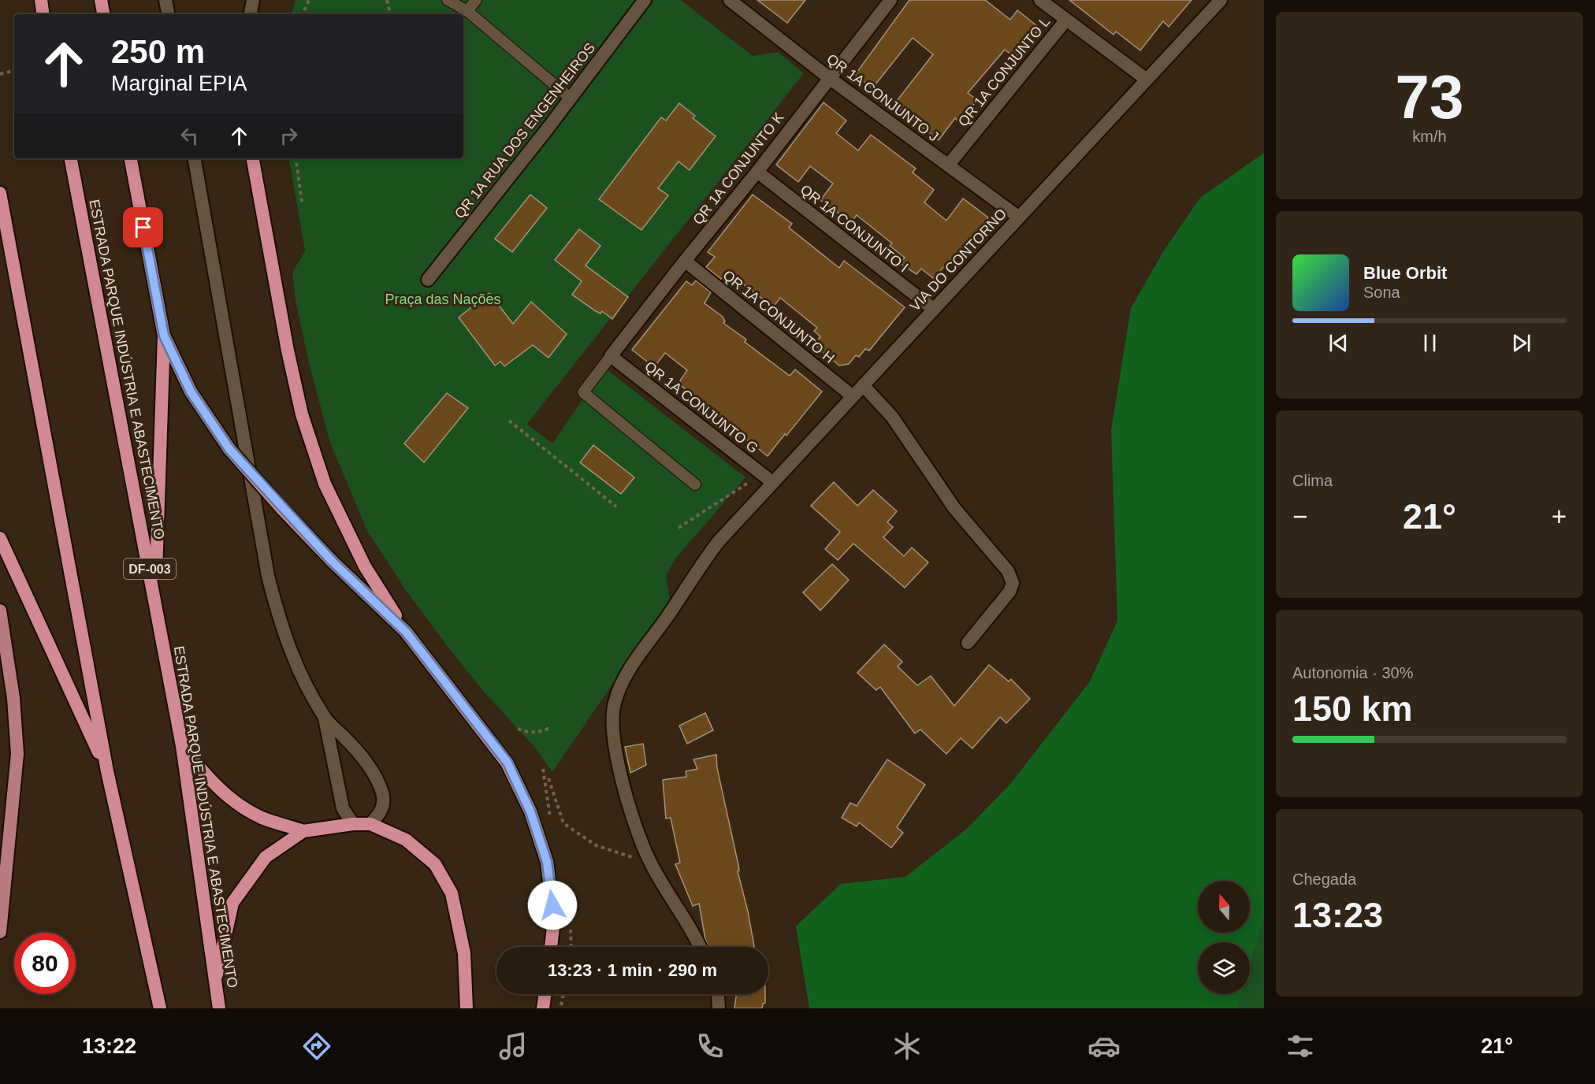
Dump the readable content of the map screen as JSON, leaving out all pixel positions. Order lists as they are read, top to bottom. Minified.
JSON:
{"streets":{"highway":["ESTRADA PARQUE INDÚSTRIA E ABASTECIMENTO","DF-003"],"street":["QR 1A CONJUNTO L","QR 1A CONJUNTO J","QR 1A RUA DOS ENGENHEIROS","QR 1A CONJUNTO K","QR 1A CONJUNTO I","VIA DO CONTORNO","QR 1A CONJUNTO H","QR 1A CONJUNTO G"]},"crossings":[["QR 1A CONJUNTO L","QR 1A CONJUNTO J"],["QR 1A CONJUNTO J","QR 1A CONJUNTO K"],["QR 1A CONJUNTO J","VIA DO CONTORNO"],["QR 1A CONJUNTO K","QR 1A CONJUNTO I"],["QR 1A CONJUNTO K","QR 1A CONJUNTO H"],["QR 1A CONJUNTO K","QR 1A CONJUNTO G"],["QR 1A CONJUNTO I","VIA DO CONTORNO"],["VIA DO CONTORNO","QR 1A CONJUNTO H"],["VIA DO CONTORNO","QR 1A CONJUNTO G"]],"parks":["Praça das Nações"],"north":"top","page":{"tile":[["73","km/h"],"Clima",["Autonomia · 30%","150 km"],["Chegada","13:23"]],"turn":["250 m","Marginal EPIA"],"song":["Blue Orbit","Sona"],"heat":["−","21°","+"],"limit":"80","trip":"13:23 · 1 min · 290 m","tabs":["13:22","21°"]}}
